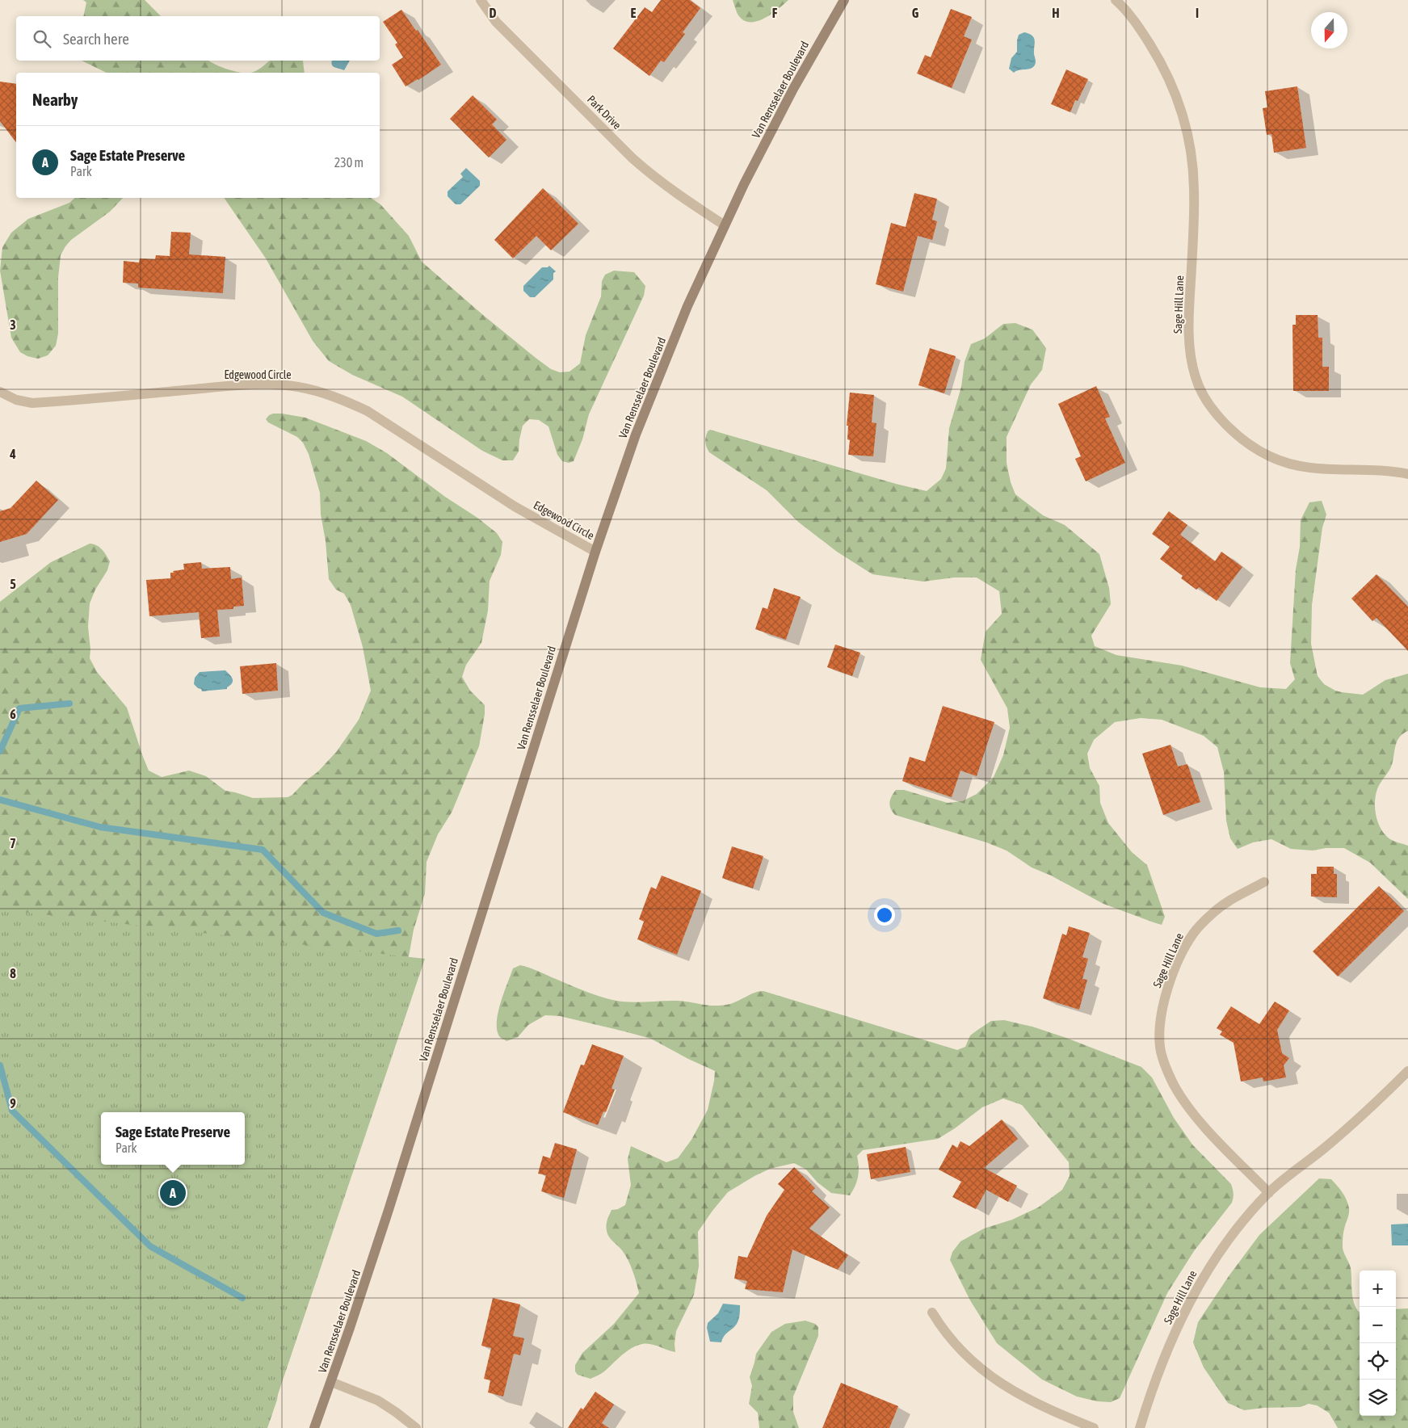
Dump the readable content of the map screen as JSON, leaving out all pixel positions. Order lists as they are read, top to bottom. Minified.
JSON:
{"streets":{"main road":["Van Rensselaer Boulevard"],"street":["Park Drive","Sage Hill Lane","Edgewood Circle"]},"crossings":[["Van Rensselaer Boulevard","Park Drive"],["Van Rensselaer Boulevard","Edgewood Circle"]],"north":"bottom","page":{"search":"Search here","heading":"Nearby","list":[{"mark":"A","name":"Sage Estate Preserve","note":"Park","value":"230 m"}],"popup":["Sage Estate Preserve","Park"],"pins":"A","map_buttons":["+","−"]},"grid":{"columns":["D","E","F","G","H","I"],"rows":["3","4","5","6","7","8","9"]}}
